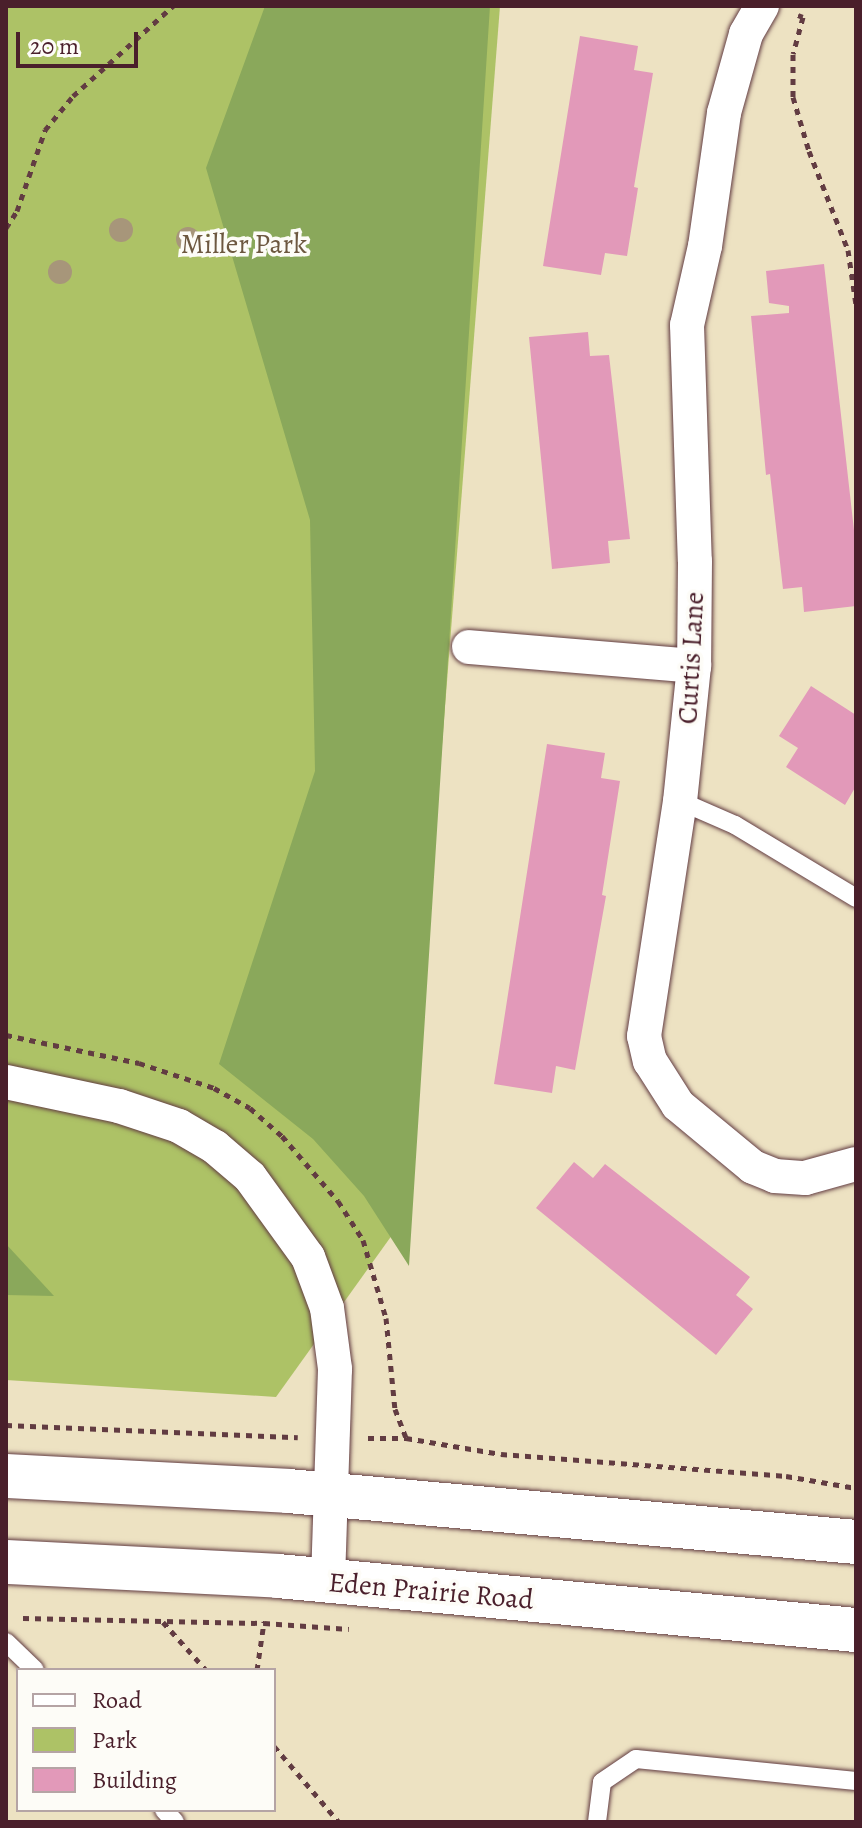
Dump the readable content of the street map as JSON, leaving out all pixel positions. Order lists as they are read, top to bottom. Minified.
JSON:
{"streets":{"main road":["Eden Prairie Road"],"street":["Curtis Lane"]},"parks":["Miller Park"],"legend":["Road","Park","Building"],"scale_bar":"20 m"}
